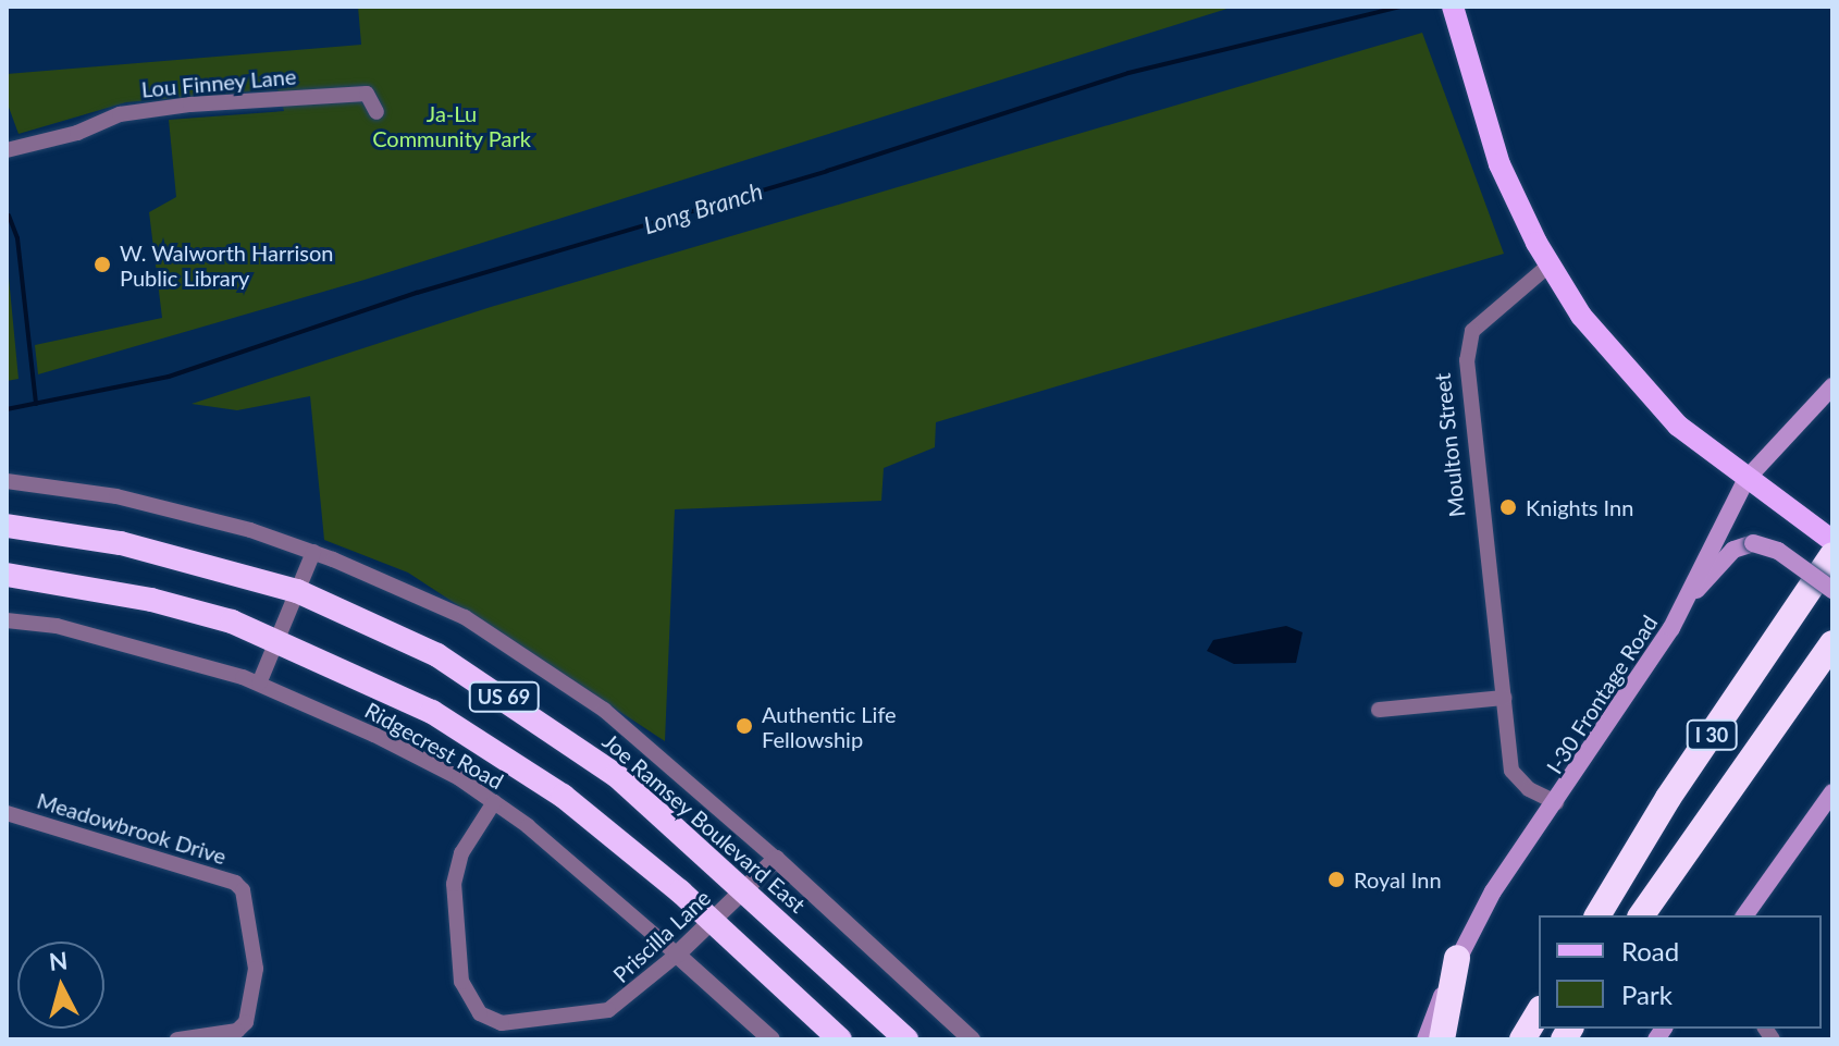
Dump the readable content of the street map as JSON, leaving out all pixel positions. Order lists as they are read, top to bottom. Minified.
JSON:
{"streets":{"highway":["US 69","I 30","Joe Ramsey Boulevard East"],"main road":["I-30 Frontage Road"],"street":["Lou Finney Lane","Moulton Street","Ridgecrest Road","Meadowbrook Drive","Priscilla Lane"]},"crossings":[["Moulton Street","I-30 Frontage Road"],["US 69","Priscilla Lane"],["Ridgecrest Road","Priscilla Lane"],["Joe Ramsey Boulevard East","Priscilla Lane"]],"water":["Long Branch"],"parks":["Ja-Lu Community Park"],"places":["W. Walworth Harrison Public Library","Knights Inn","Authentic Life Fellowship","Royal Inn"],"legend":["Road","Park"],"north":"top"}
